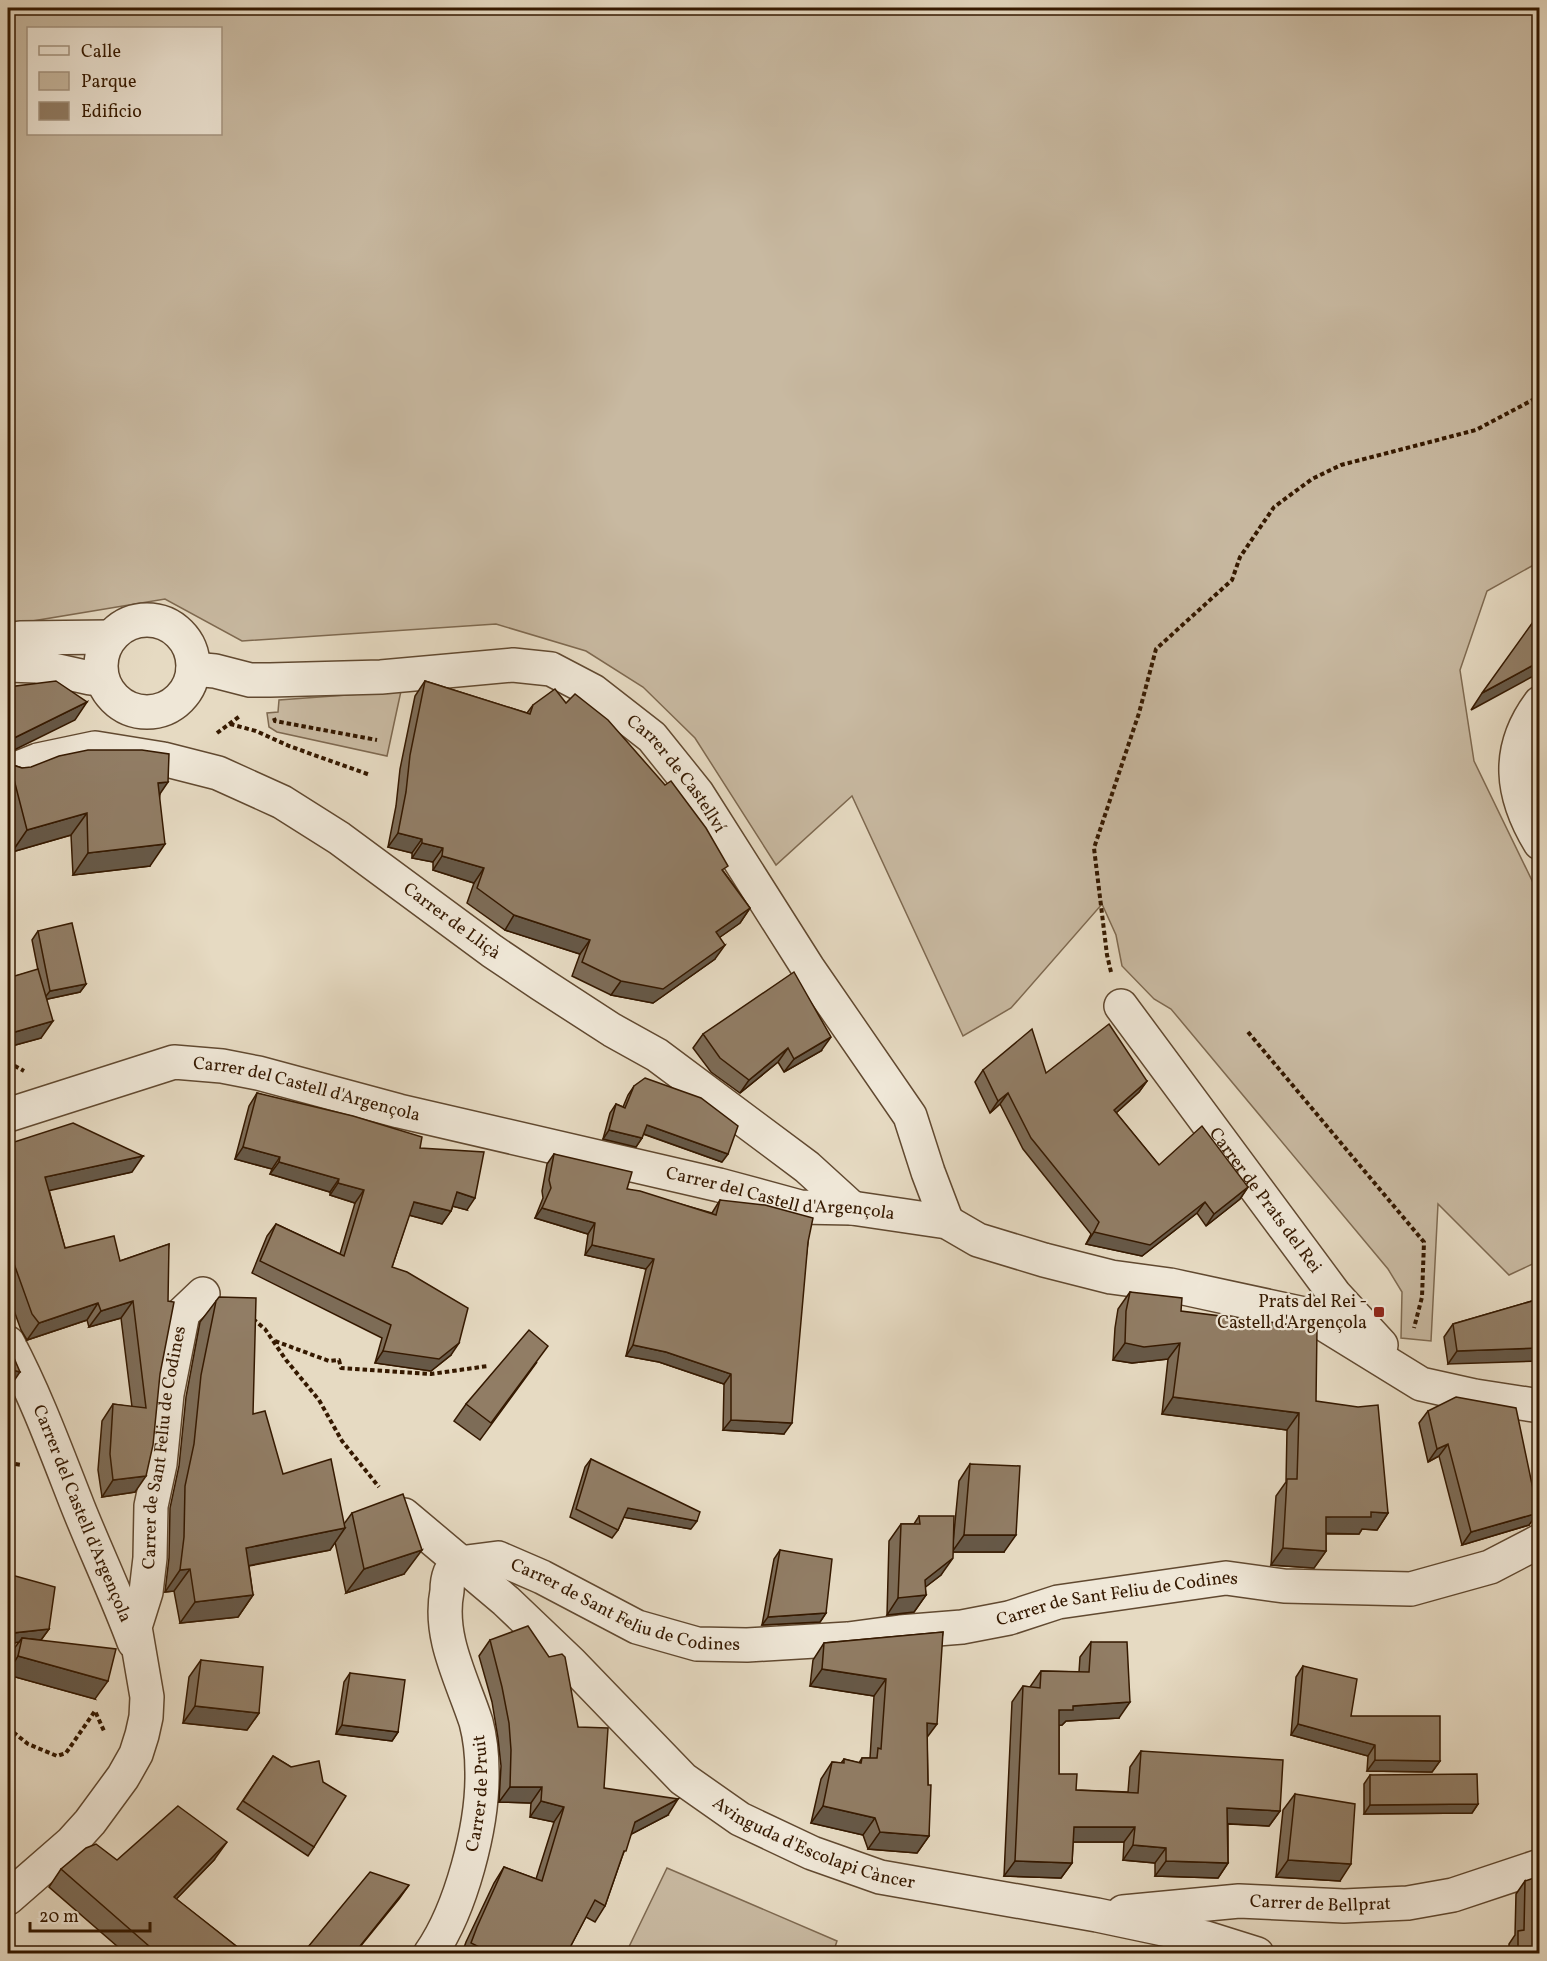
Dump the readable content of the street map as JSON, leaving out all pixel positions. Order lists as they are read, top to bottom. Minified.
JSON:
{"streets":{"street":["Carrer de Castellví","Carrer de Lliçà","Carrer del Castell d'Argençola","Carrer de Prats del Rei","Carrer de Sant Feliu de Codines","Carrer de Pruit","Avinguda d'Escolapi Càncer","Carrer de Bellprat"]},"crossings":[["Carrer de Castellví","Carrer del Castell d'Argençola"],["Carrer de Lliçà","Carrer del Castell d'Argençola"],["Carrer del Castell d'Argençola","Carrer de Prats del Rei"],["Carrer del Castell d'Argençola","Carrer de Sant Feliu de Codines"],["Carrer de Sant Feliu de Codines","Carrer de Pruit"],["Carrer de Sant Feliu de Codines","Avinguda d'Escolapi Càncer"],["Carrer de Pruit","Avinguda d'Escolapi Càncer"],["Avinguda d'Escolapi Càncer","Carrer de Bellprat"]],"places":{"transit":["Prats del Rei - Castell d'Argençola"]},"legend":["Calle","Parque","Edificio"],"scale_bar":"20 m"}
